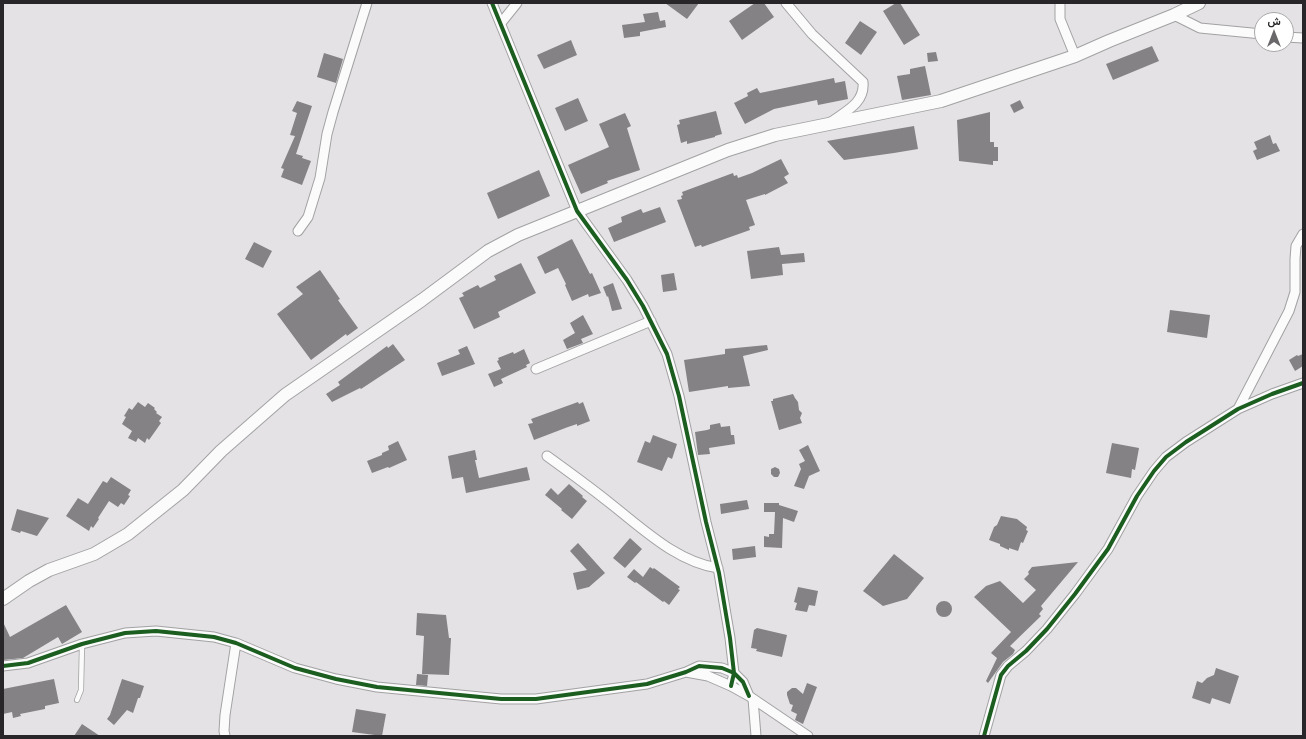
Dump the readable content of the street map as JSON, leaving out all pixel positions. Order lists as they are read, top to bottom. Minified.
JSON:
{"north":"top"}
